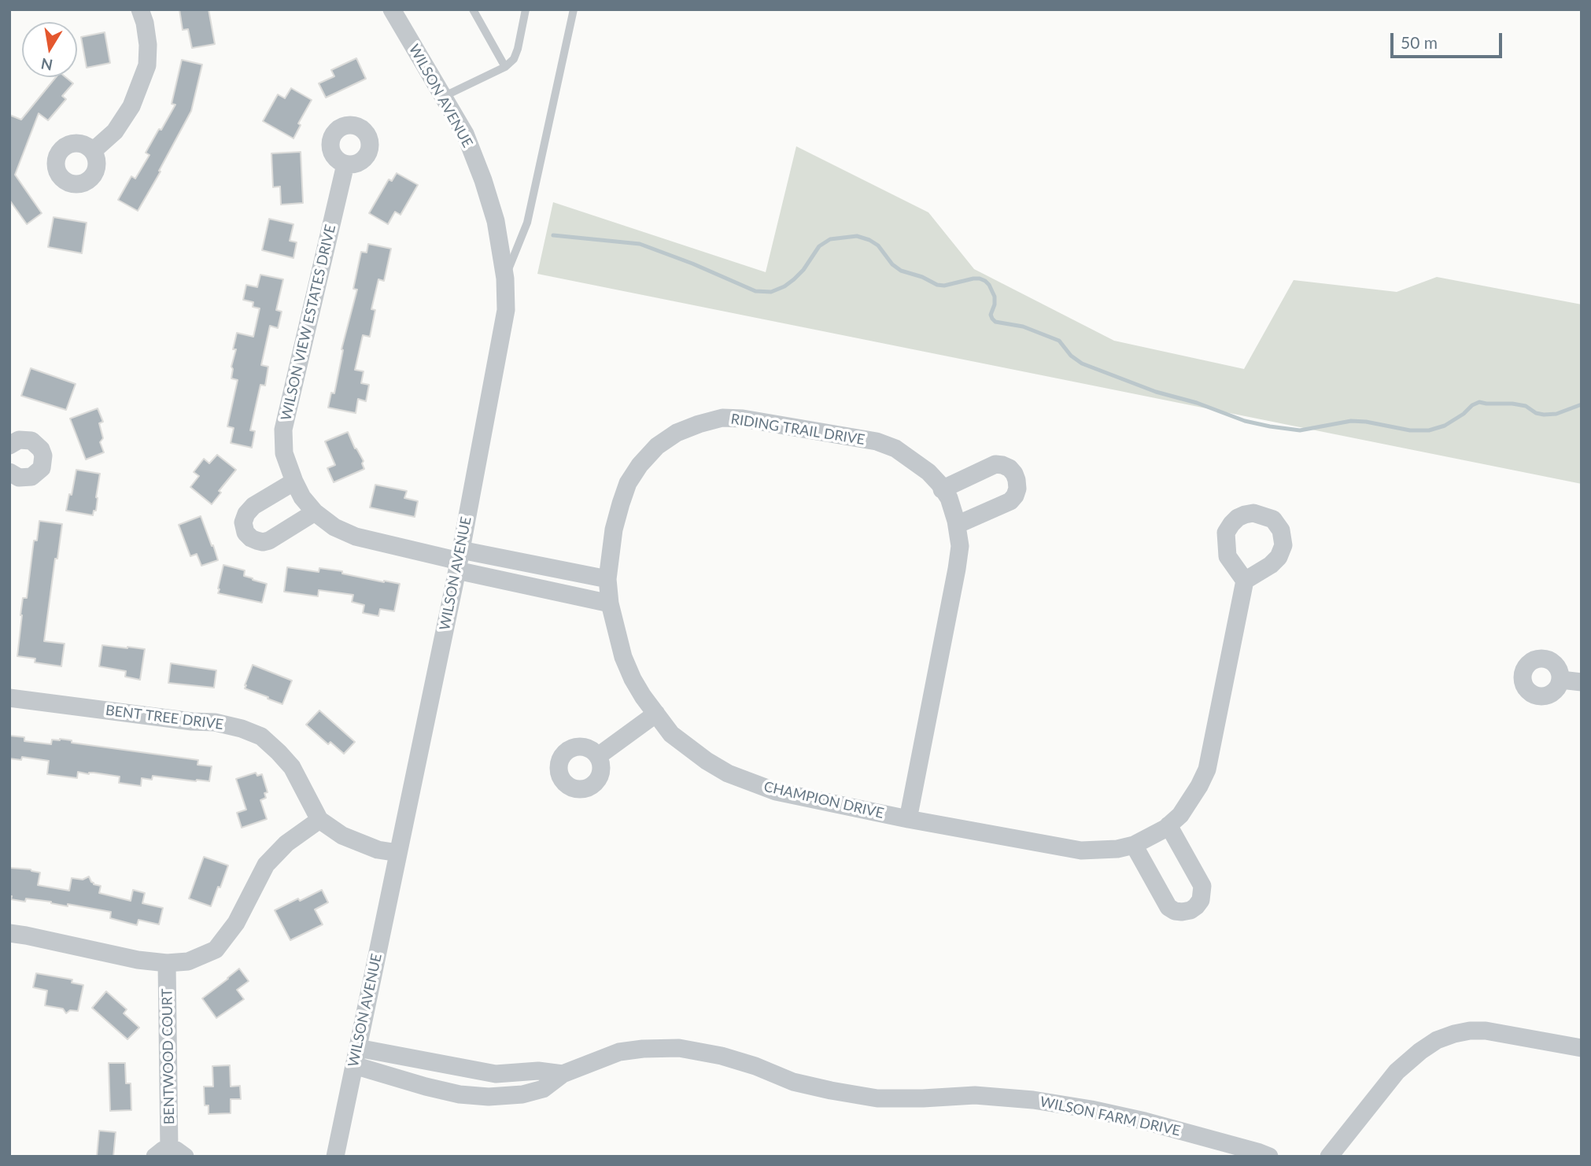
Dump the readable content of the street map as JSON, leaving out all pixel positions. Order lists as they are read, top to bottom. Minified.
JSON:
{"streets":{"street":["WILSON AVENUE","WILSON VIEW ESTATES DRIVE","RIDING TRAIL DRIVE","BENT TREE DRIVE","CHAMPION DRIVE","BENTWOOD COURT","WILSON FARM DRIVE"]},"crossings":[["WILSON AVENUE","WILSON VIEW ESTATES DRIVE"],["WILSON AVENUE","BENT TREE DRIVE"],["WILSON AVENUE","WILSON FARM DRIVE"],["RIDING TRAIL DRIVE","CHAMPION DRIVE"]],"scale_bar":"50 m","north":"bottom"}
